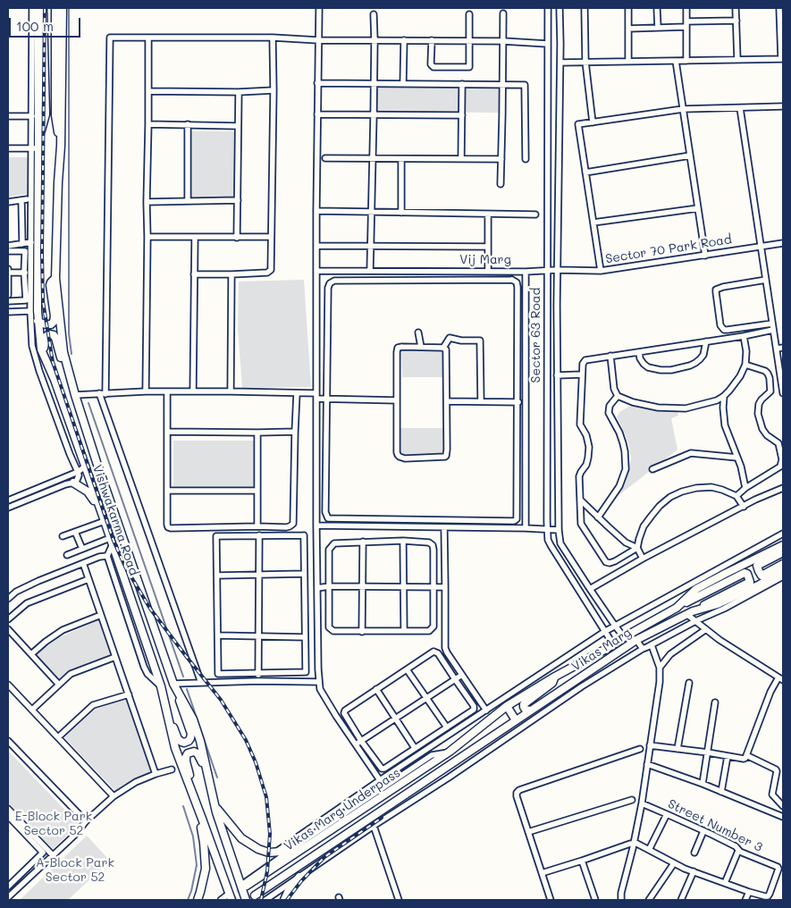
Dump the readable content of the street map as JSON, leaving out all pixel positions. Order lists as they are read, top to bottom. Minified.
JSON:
{"streets":{"main road":["Vishwakarma Road","Vikas Marg","Vikas Marg Underpass"],"street":["Sector 70 Park Road","Vij Marg","Sector 63 Road","Street Number 3"]},"crossings":[["Sector 70 Park Road","Vij Marg"],["Sector 70 Park Road","Sector 63 Road"],["Sector 63 Road","Vikas Marg"],["Vishwakarma Road","Vikas Marg Underpass"],["Vikas Marg","Vikas Marg Underpass"]],"parks":["E-Block Park Sector 52","A-Block Park Sector 52"],"scale_bar":"100 m"}
